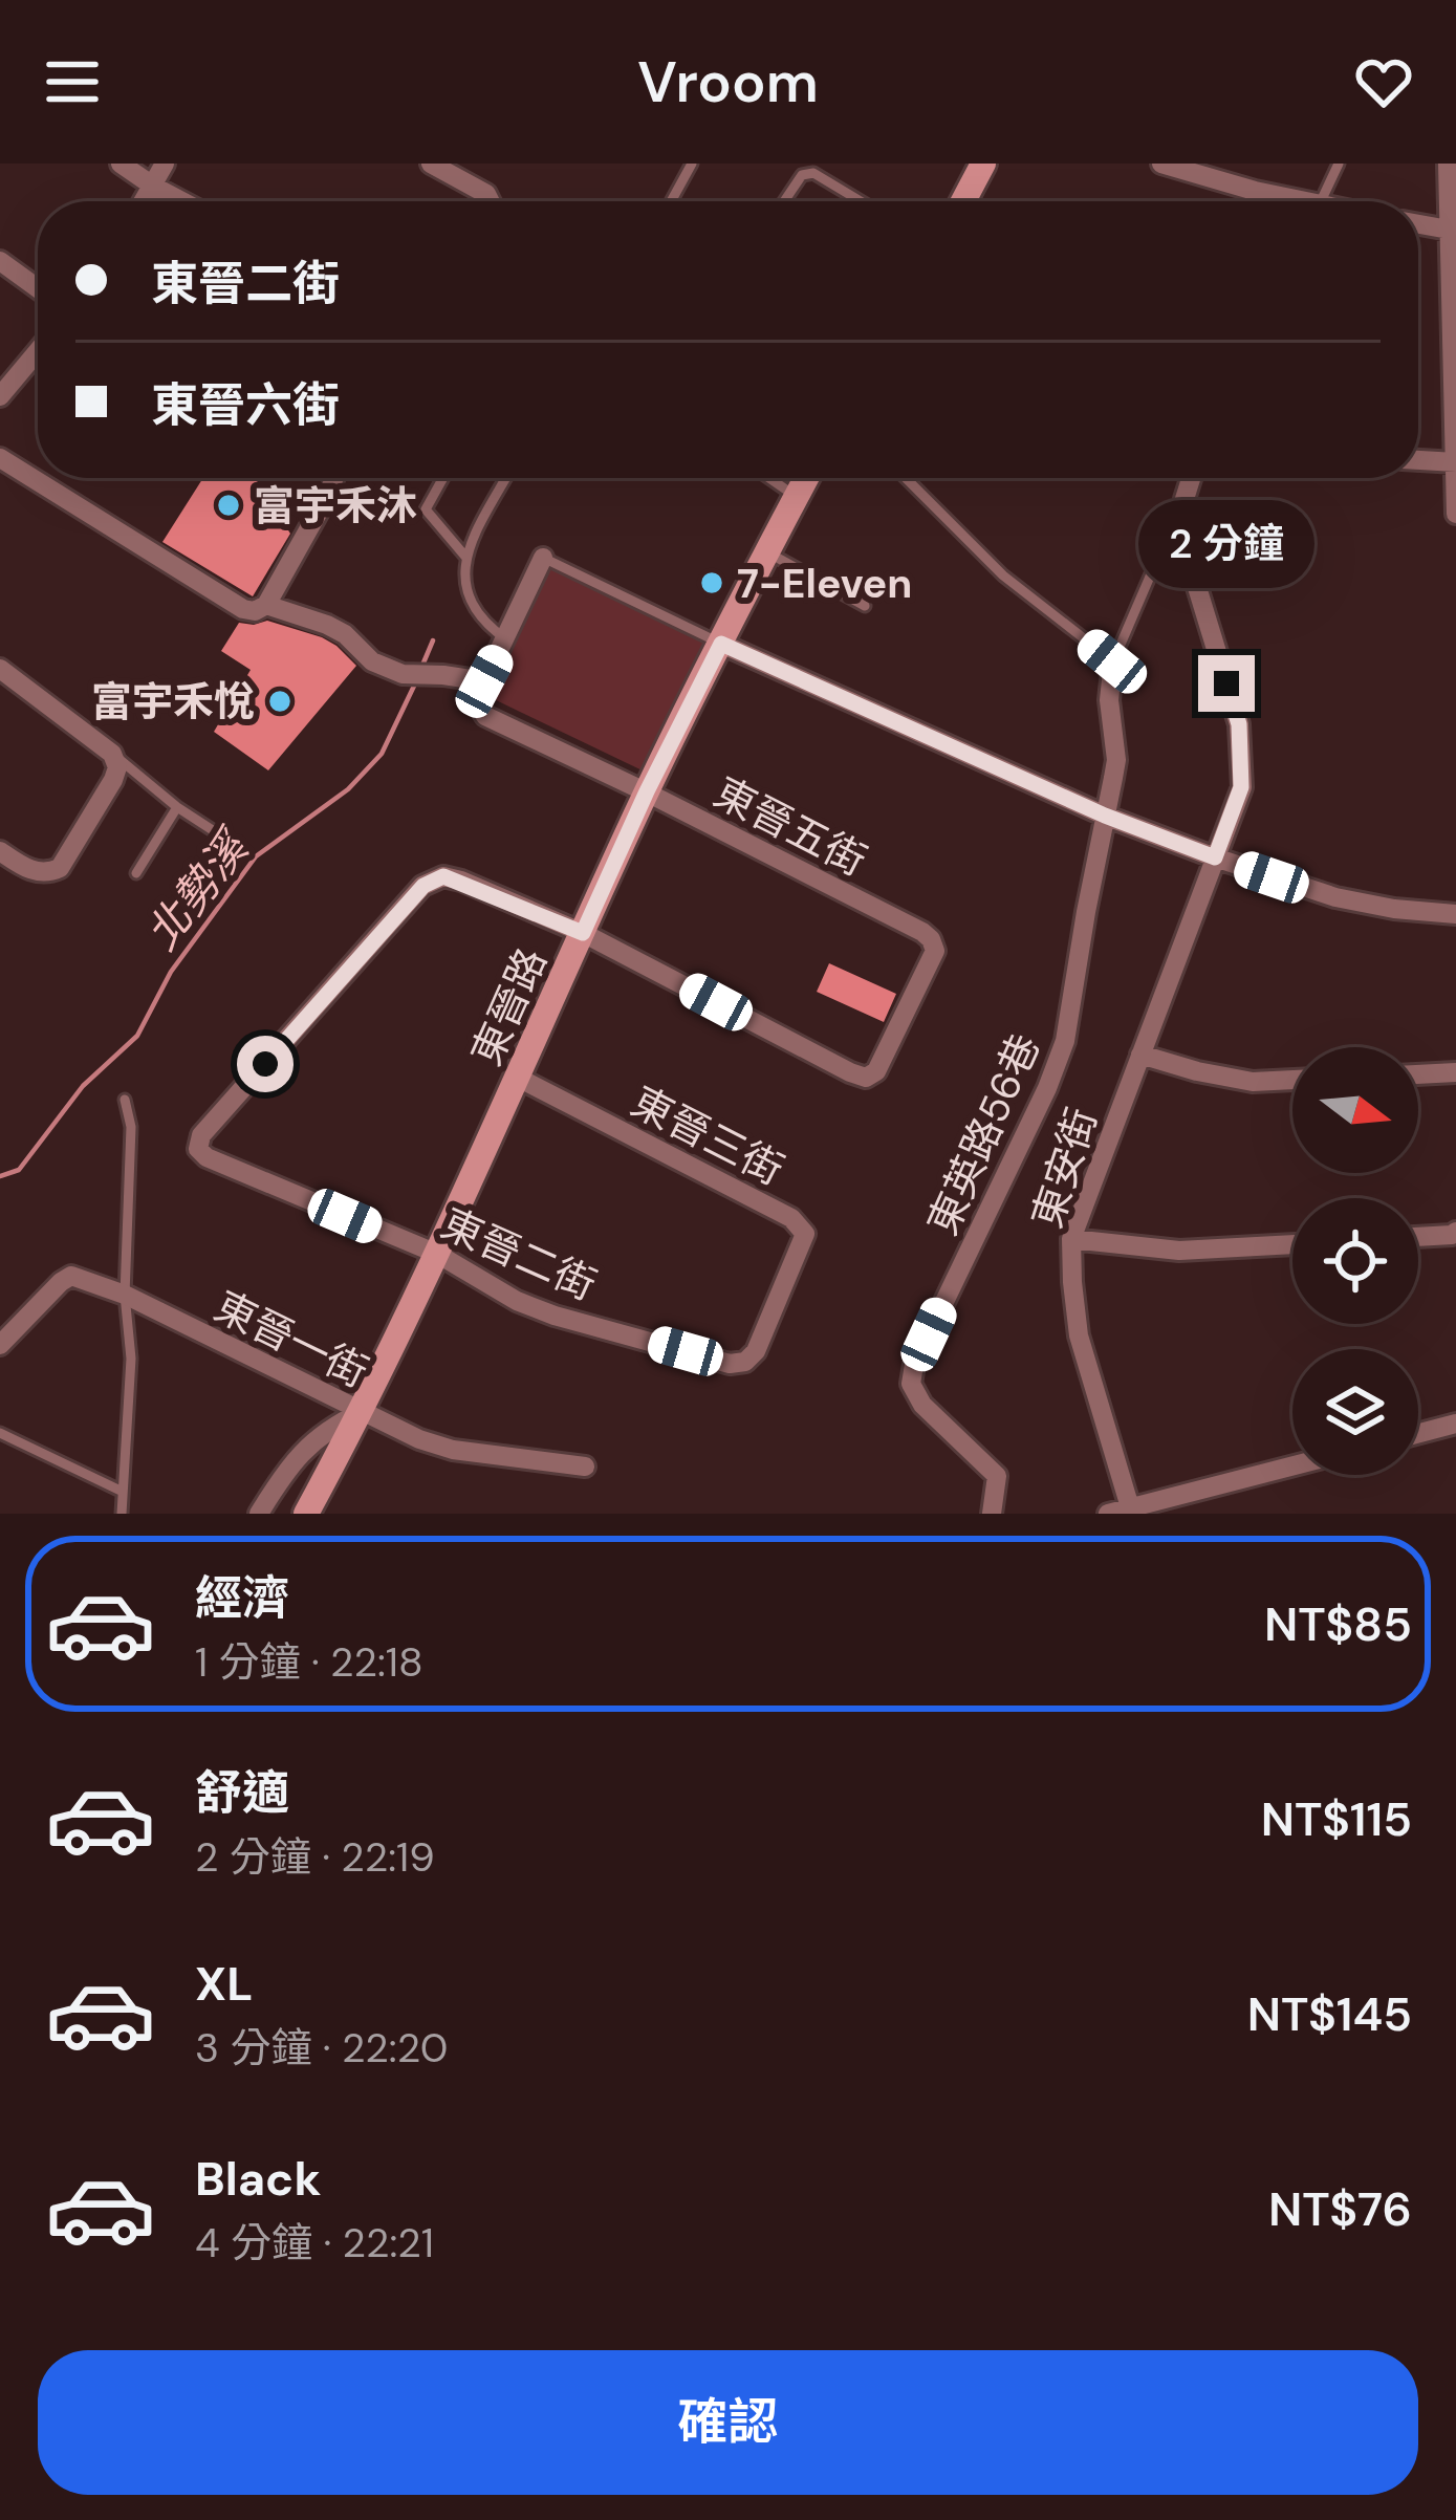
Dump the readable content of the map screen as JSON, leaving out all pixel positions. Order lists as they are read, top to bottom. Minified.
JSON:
{"streets":{"street":["東晉五街","東晉路","東英路56巷","東晉三街","東安街","東晉二街","東晉一街"]},"crossings":[["東晉五街","東晉路"],["東晉五街","東晉二街"],["東晉路","東晉三街"],["東晉路","東晉二街"],["東晉路","東晉一街"],["東晉三街","東晉二街"]],"water":["北勢溪"],"places":["富宇禾沐","7-Eleven","富宇禾悅"],"north":"right","page":{"header":"Vroom","banner":["東晉二街","東晉六街"],"bubble":"2 分鐘","list":[{"name":"經濟","note":"1 分鐘 · 22:18","value":"NT$85"},{"name":"舒適","note":"2 分鐘 · 22:19","value":"NT$115"},{"name":"XL","note":"3 分鐘 · 22:20","value":"NT$145"},{"name":"Black","note":"4 分鐘 · 22:21","value":"NT$76"}],"buttons":"確認"}}
